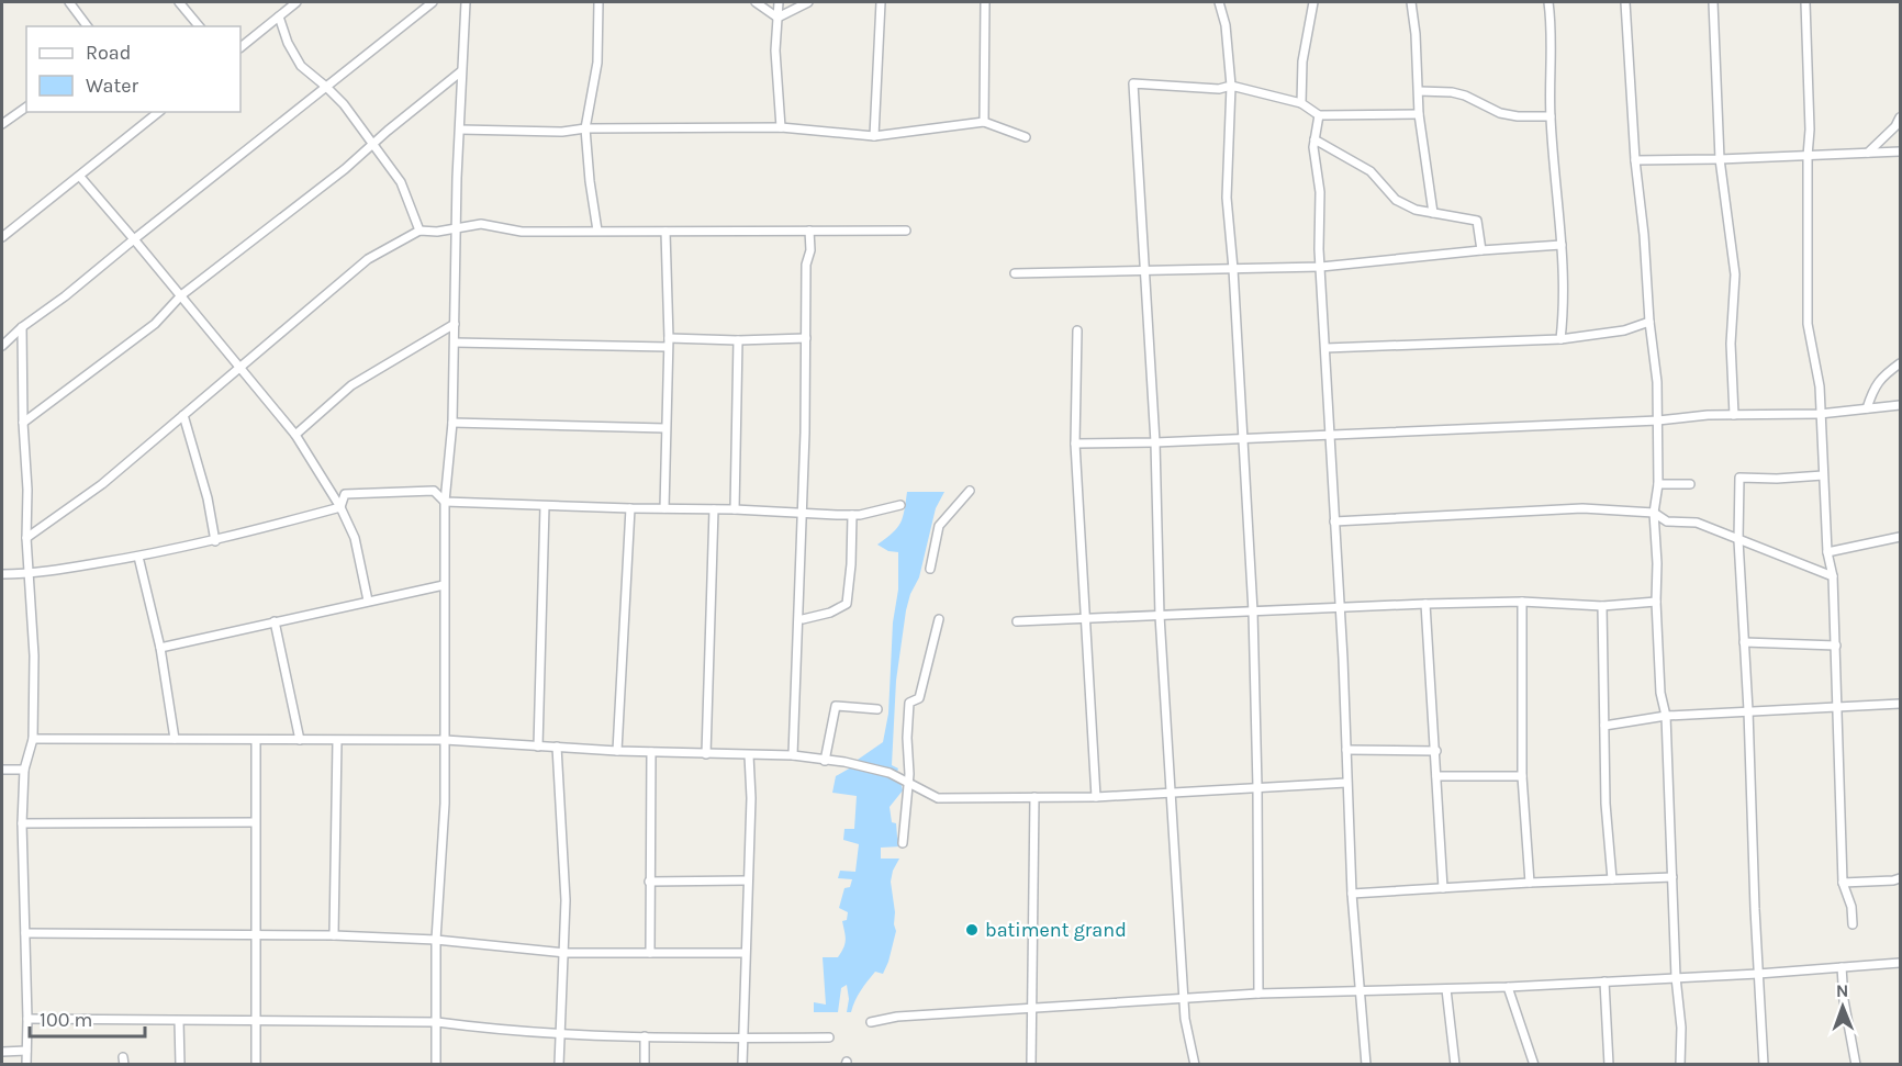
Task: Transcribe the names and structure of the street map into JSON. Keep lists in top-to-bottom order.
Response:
{
  "places": ["batiment grand"],
  "legend": ["Road", "Water"],
  "scale_bar": "100 m",
  "north": "top"
}
